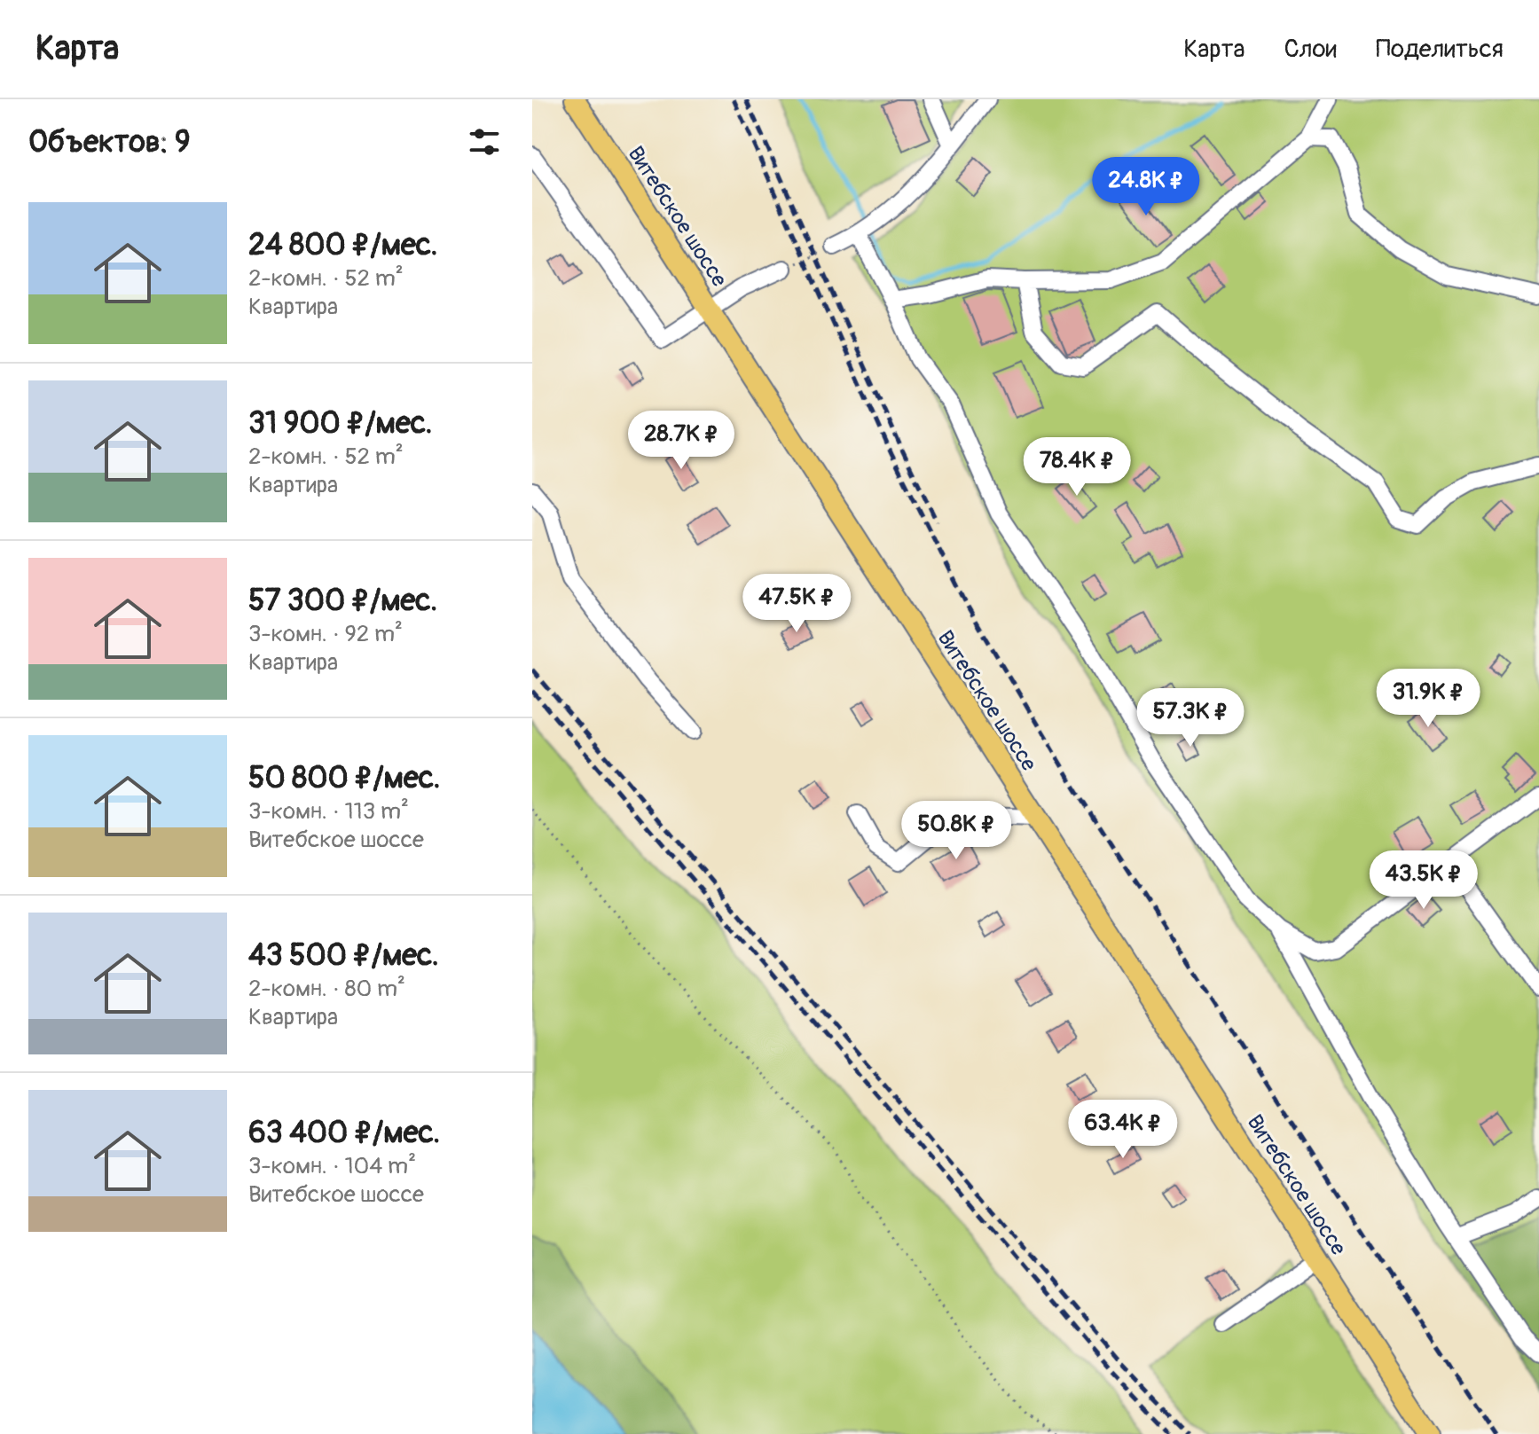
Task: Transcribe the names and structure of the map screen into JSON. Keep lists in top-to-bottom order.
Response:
{
  "streets": {
    "main road": ["Витебское шоссе"]
  },
  "page": {
    "header": "Карта",
    "nav": ["Карта", "Слои", "Поделиться"],
    "heading": "Объектов: 9",
    "price": [
      "24.8K ₽",
      "28.7K ₽",
      "78.4K ₽",
      "47.5K ₽",
      "31.9K ₽",
      "57.3K ₽",
      "50.8K ₽",
      "43.5K ₽",
      "63.4K ₽"
    ],
    "list": [
      {
        "name": "24 800 ₽/мес.",
        "note": "2-комн. · 52 m² · Квартира"
      },
      {
        "name": "31 900 ₽/мес.",
        "note": "2-комн. · 52 m² · Квартира"
      },
      {
        "name": "57 300 ₽/мес.",
        "note": "3-комн. · 92 m² · Квартира"
      },
      {
        "name": "50 800 ₽/мес.",
        "note": "3-комн. · 113 m² · Витебское шоссе"
      },
      {
        "name": "43 500 ₽/мес.",
        "note": "2-комн. · 80 m² · Квартира"
      },
      {
        "name": "63 400 ₽/мес.",
        "note": "3-комн. · 104 m² · Витебское шоссе"
      }
    ]
  }
}
